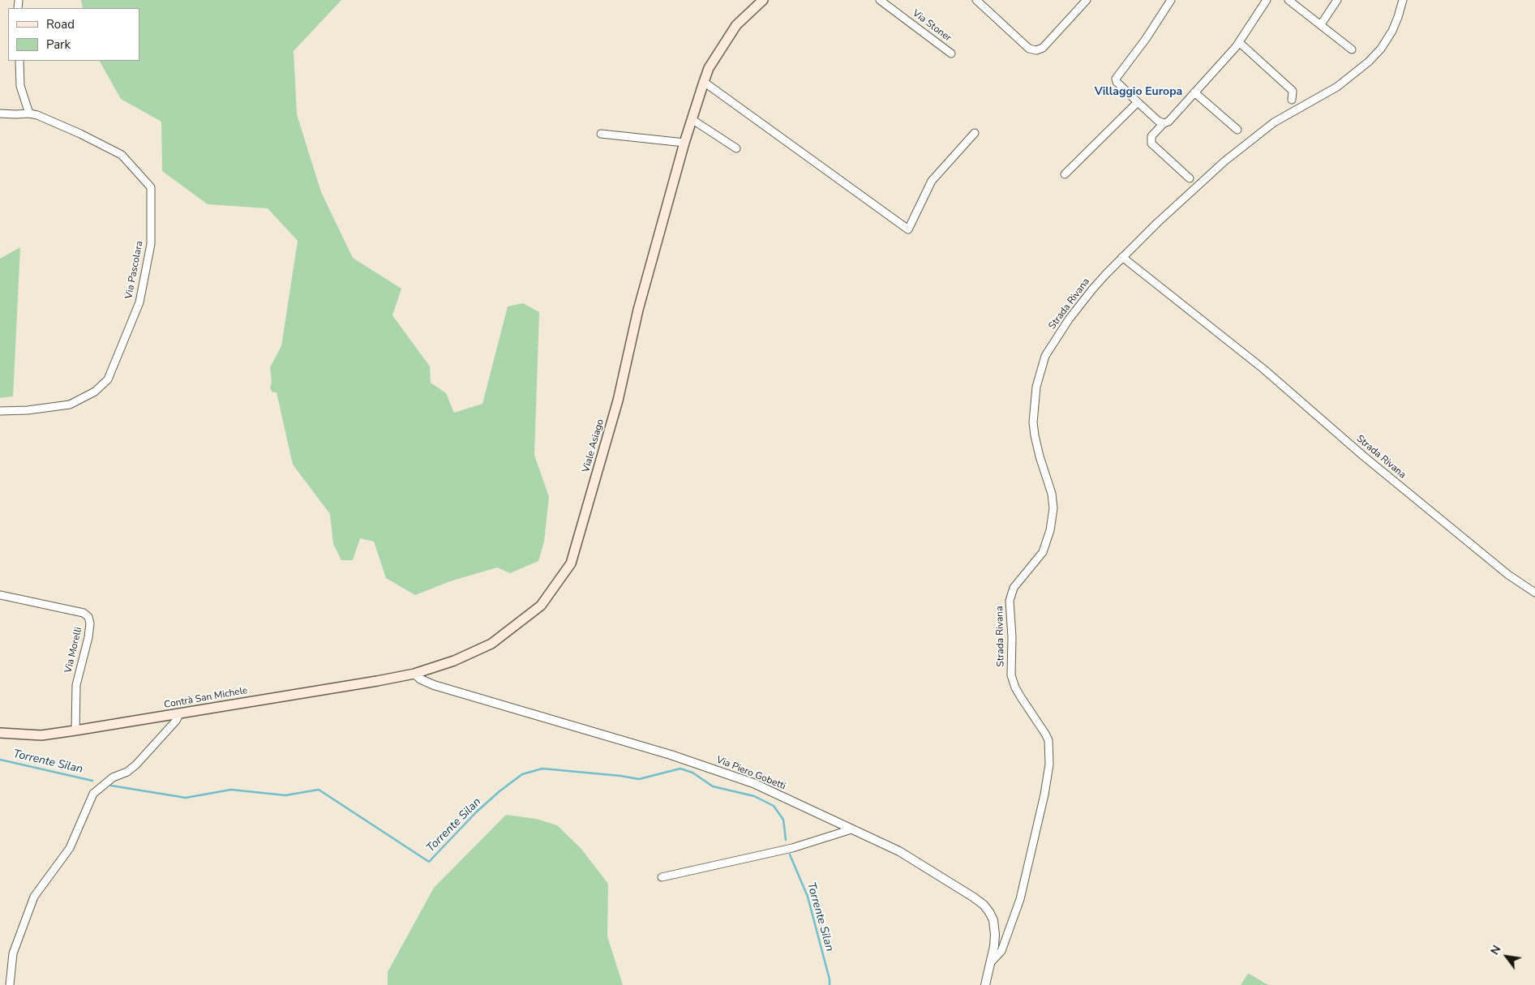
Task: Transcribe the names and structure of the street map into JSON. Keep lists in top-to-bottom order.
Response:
{
  "streets": {
    "main road": ["Viale Asiago", "Contrà San Michele"],
    "street": [
      "Via Stoner",
      "Via Pascolara",
      "Strada Rivana",
      "Via Morelli",
      "Via Piero Gobetti"
    ]
  },
  "crossings": [
    ["Strada Rivana", "Via Piero Gobetti"],
    ["Viale Asiago", "Contrà San Michele"],
    ["Viale Asiago", "Via Piero Gobetti"],
    ["Via Morelli", "Contrà San Michele"],
    ["Contrà San Michele", "Via Piero Gobetti"]
  ],
  "districts": ["Villaggio Europa"],
  "water": ["Torrente Silan"],
  "legend": ["Road", "Park"],
  "north": "top left"
}
